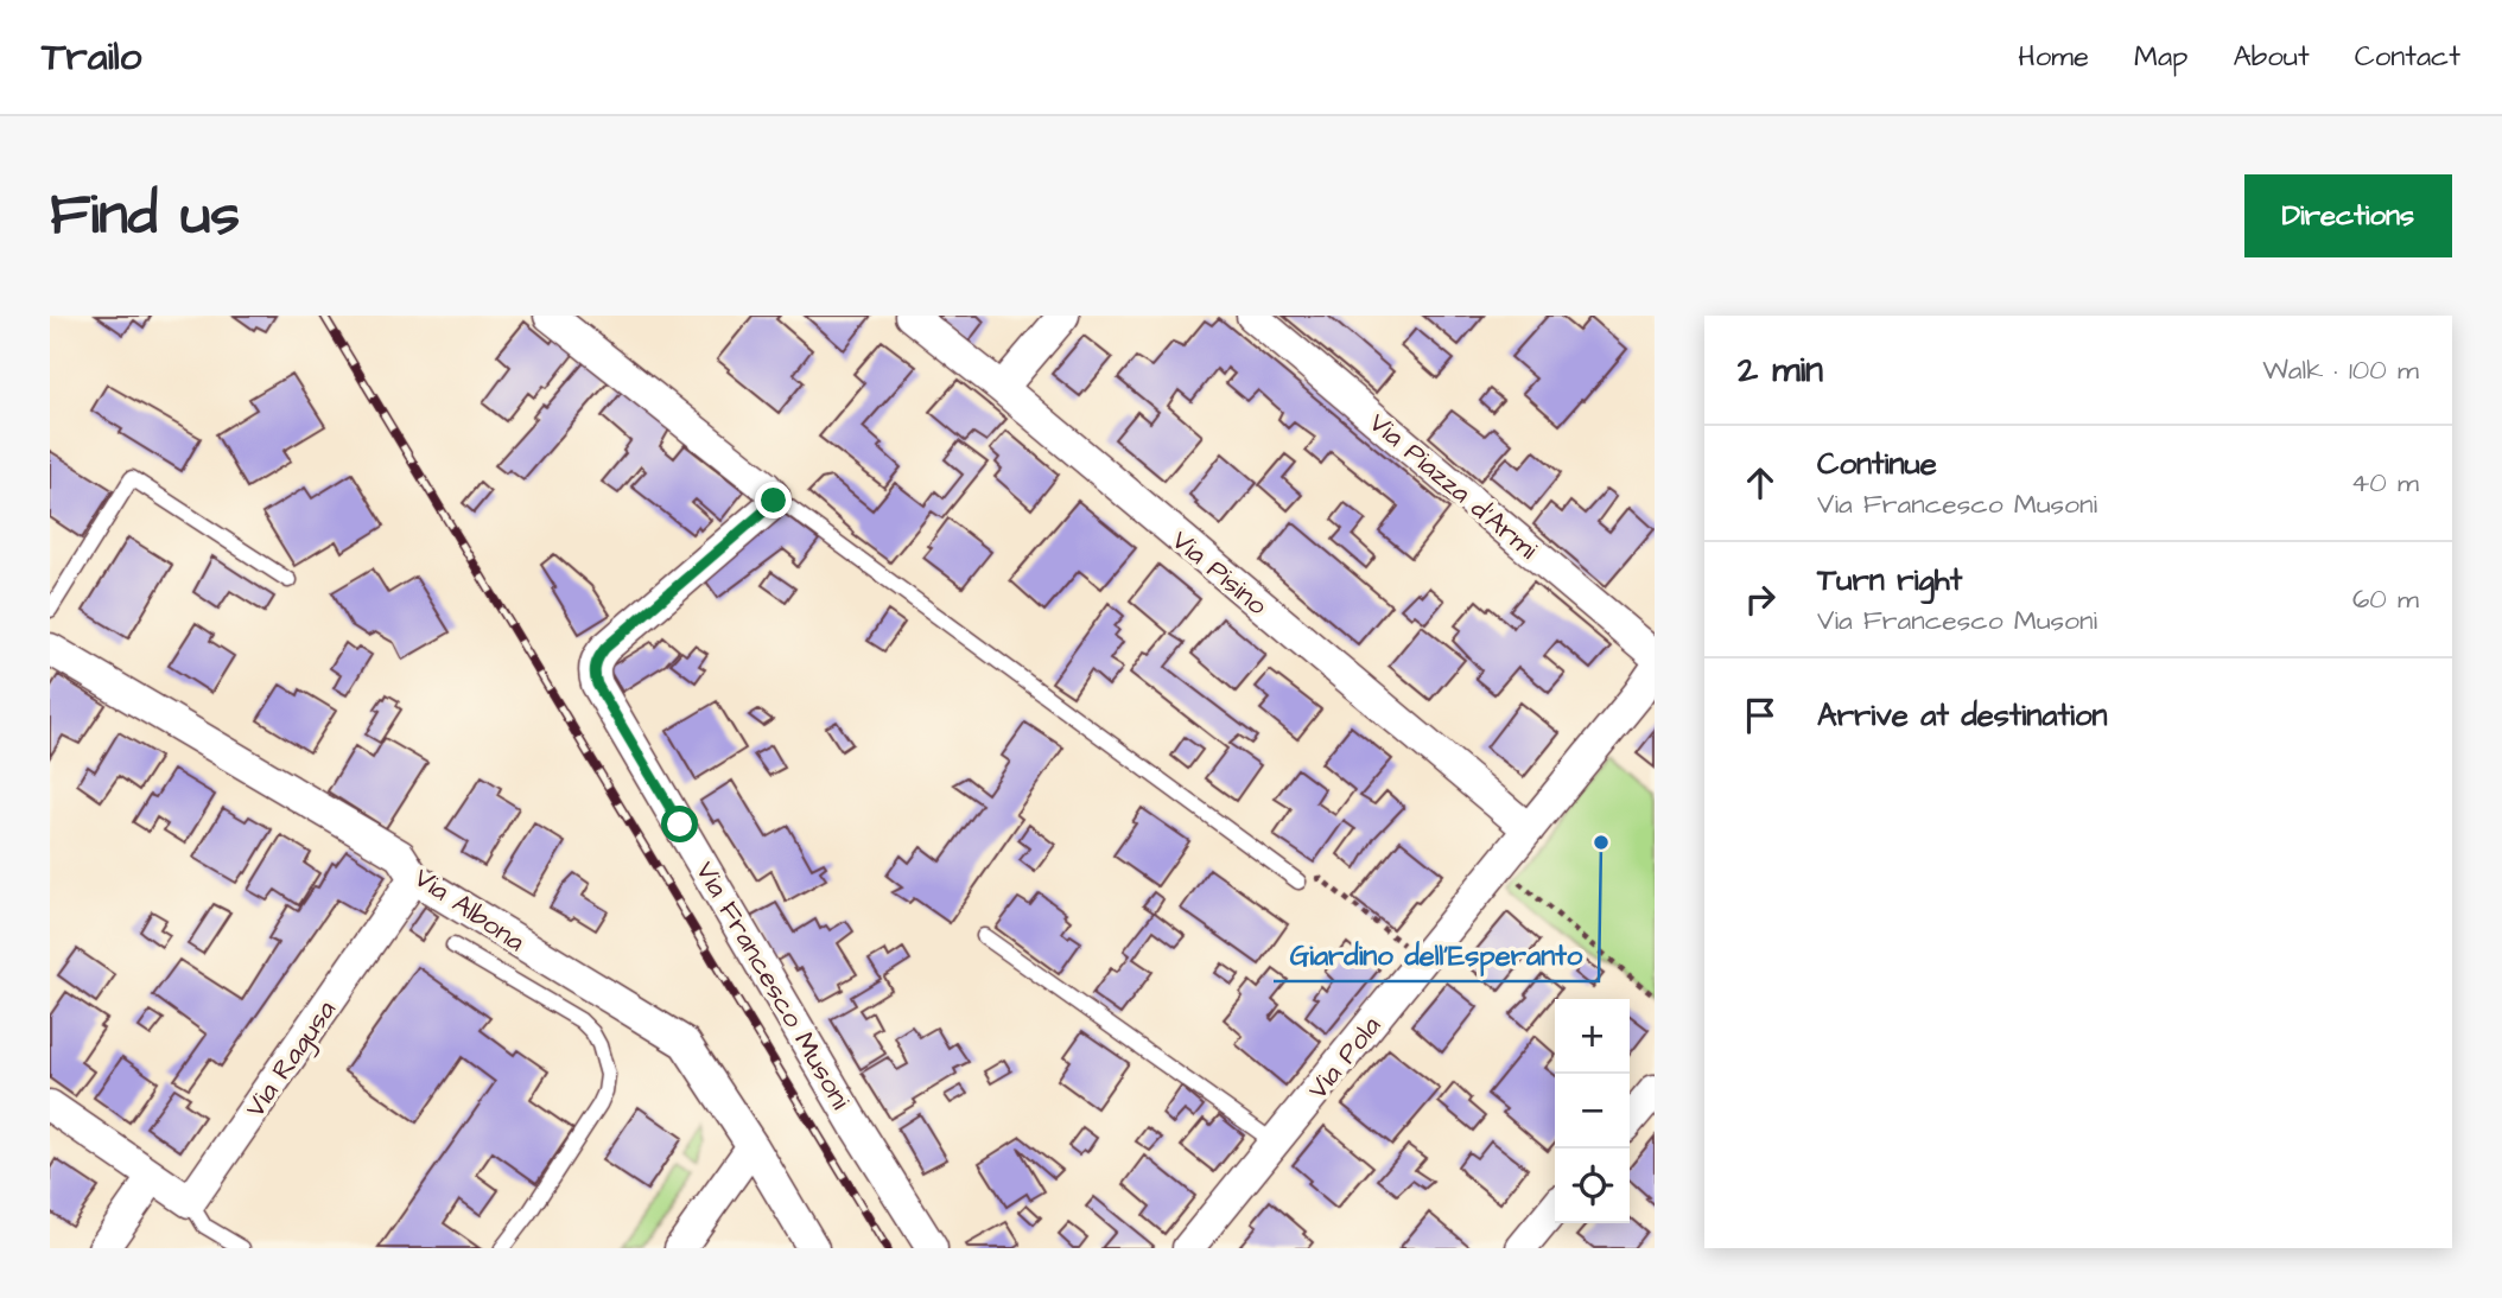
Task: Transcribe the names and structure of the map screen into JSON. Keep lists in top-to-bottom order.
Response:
{
  "streets": {
    "street": [
      "Via Piazza d'Armi",
      "Via Pisino",
      "Via Albona",
      "Via Francesco Musoni",
      "Via Pola",
      "Via Ragusa"
    ]
  },
  "crossings": [
    ["Via Pisino", "Via Pola"],
    ["Via Albona", "Via Ragusa"]
  ],
  "places": ["Giardino dell'Esperanto"],
  "page": {
    "header": "Trailo",
    "nav": [
      "Home",
      "Map",
      "About",
      "Contact"
    ],
    "buttons": "Directions",
    "title": "Find us",
    "heading": ["2 min", "Walk · 100 m"],
    "list": [
      ["Continue", "Via Francesco Musoni", "40 m"],
      ["Turn right", "Via Francesco Musoni", "60 m"],
      "Arrive at destination"
    ],
    "map_buttons": ["+", "−"]
  }
}
